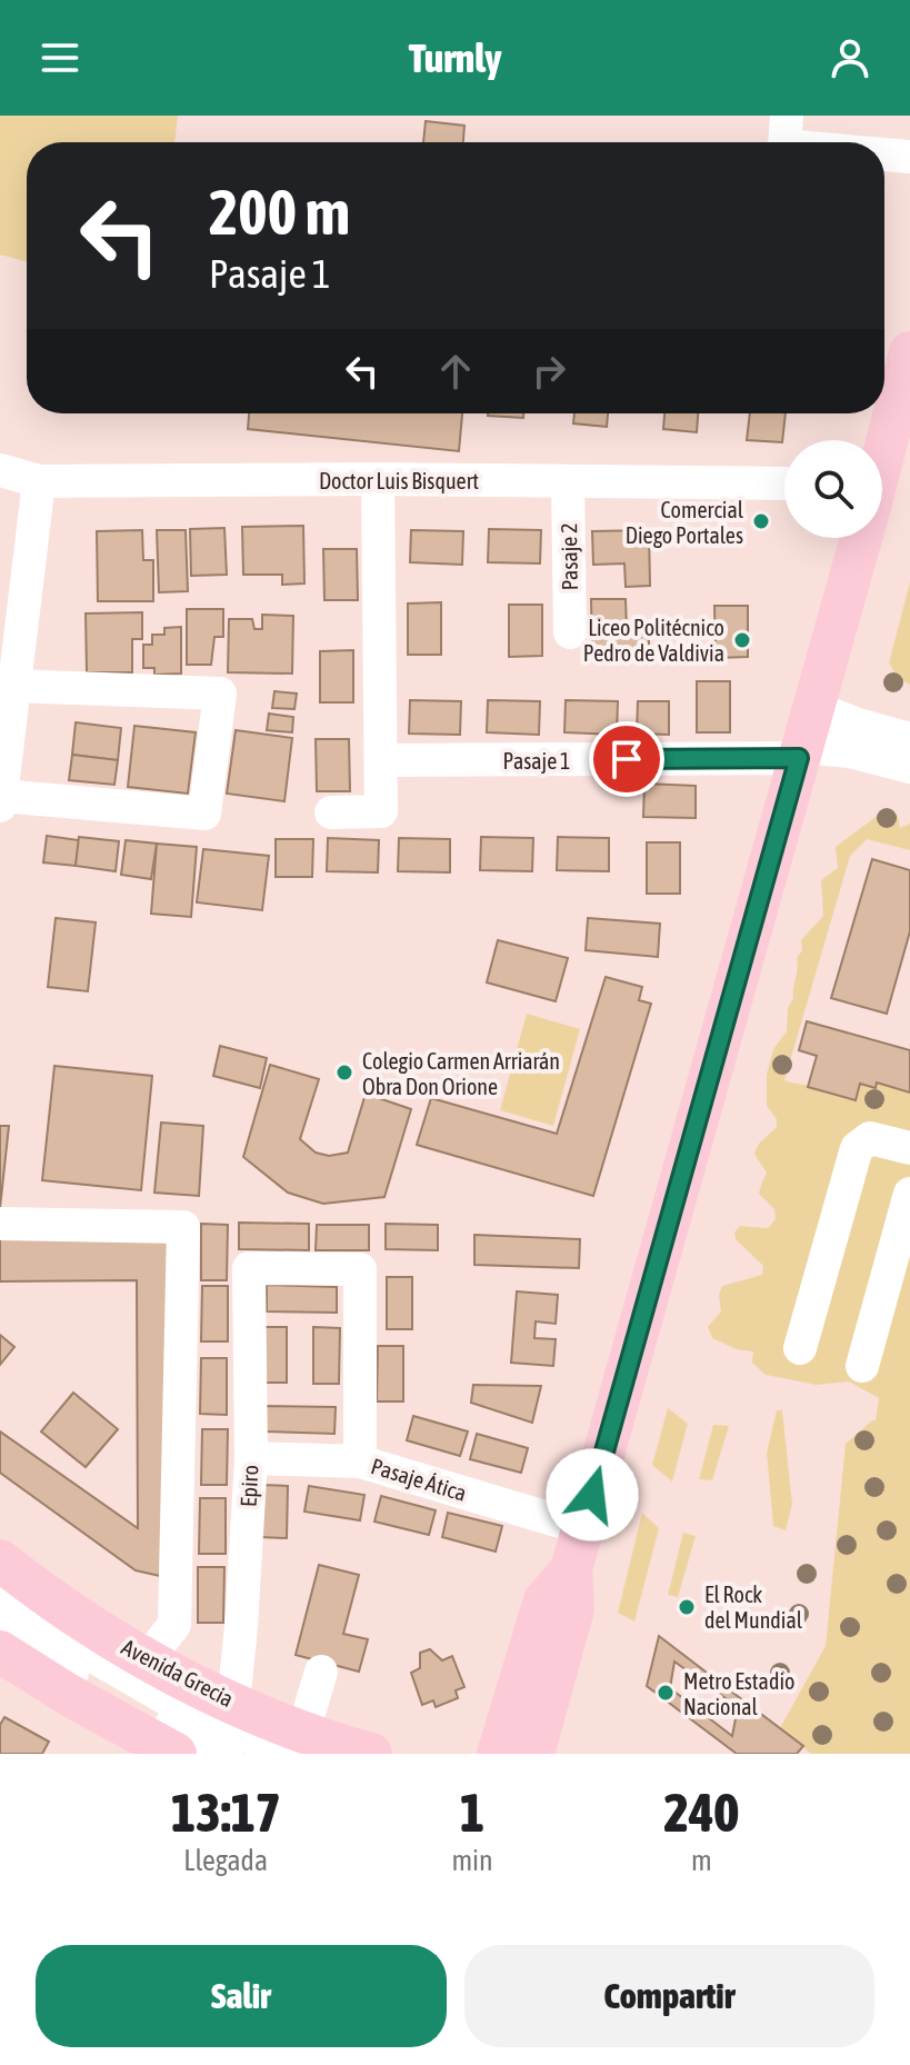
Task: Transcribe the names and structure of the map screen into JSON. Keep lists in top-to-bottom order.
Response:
{
  "streets": {
    "main road": ["Avenida Grecia"],
    "street": [
      "Doctor Luis Bisquert",
      "Pasaje 2",
      "Pasaje 1",
      "Pasaje Ática",
      "Epiro"
    ]
  },
  "crossings": [
    ["Doctor Luis Bisquert", "Pasaje 2"],
    ["Pasaje Ática", "Epiro"],
    ["Epiro", "Avenida Grecia"]
  ],
  "places": [
    "Comercial Diego Portales",
    "Liceo Politécnico Pedro de Valdivia",
    "Colegio Carmen Arriarán Obra Don Orione",
    "El Rock del Mundial",
    "Metro Estadio Nacional"
  ],
  "page": {
    "header": "Turnly",
    "turn": ["200 m", "Pasaje 1"],
    "eta": [
      "13:17",
      "Llegada",
      "1",
      "min",
      "240",
      "m"
    ],
    "buttons": ["Salir", "Compartir"]
  }
}
